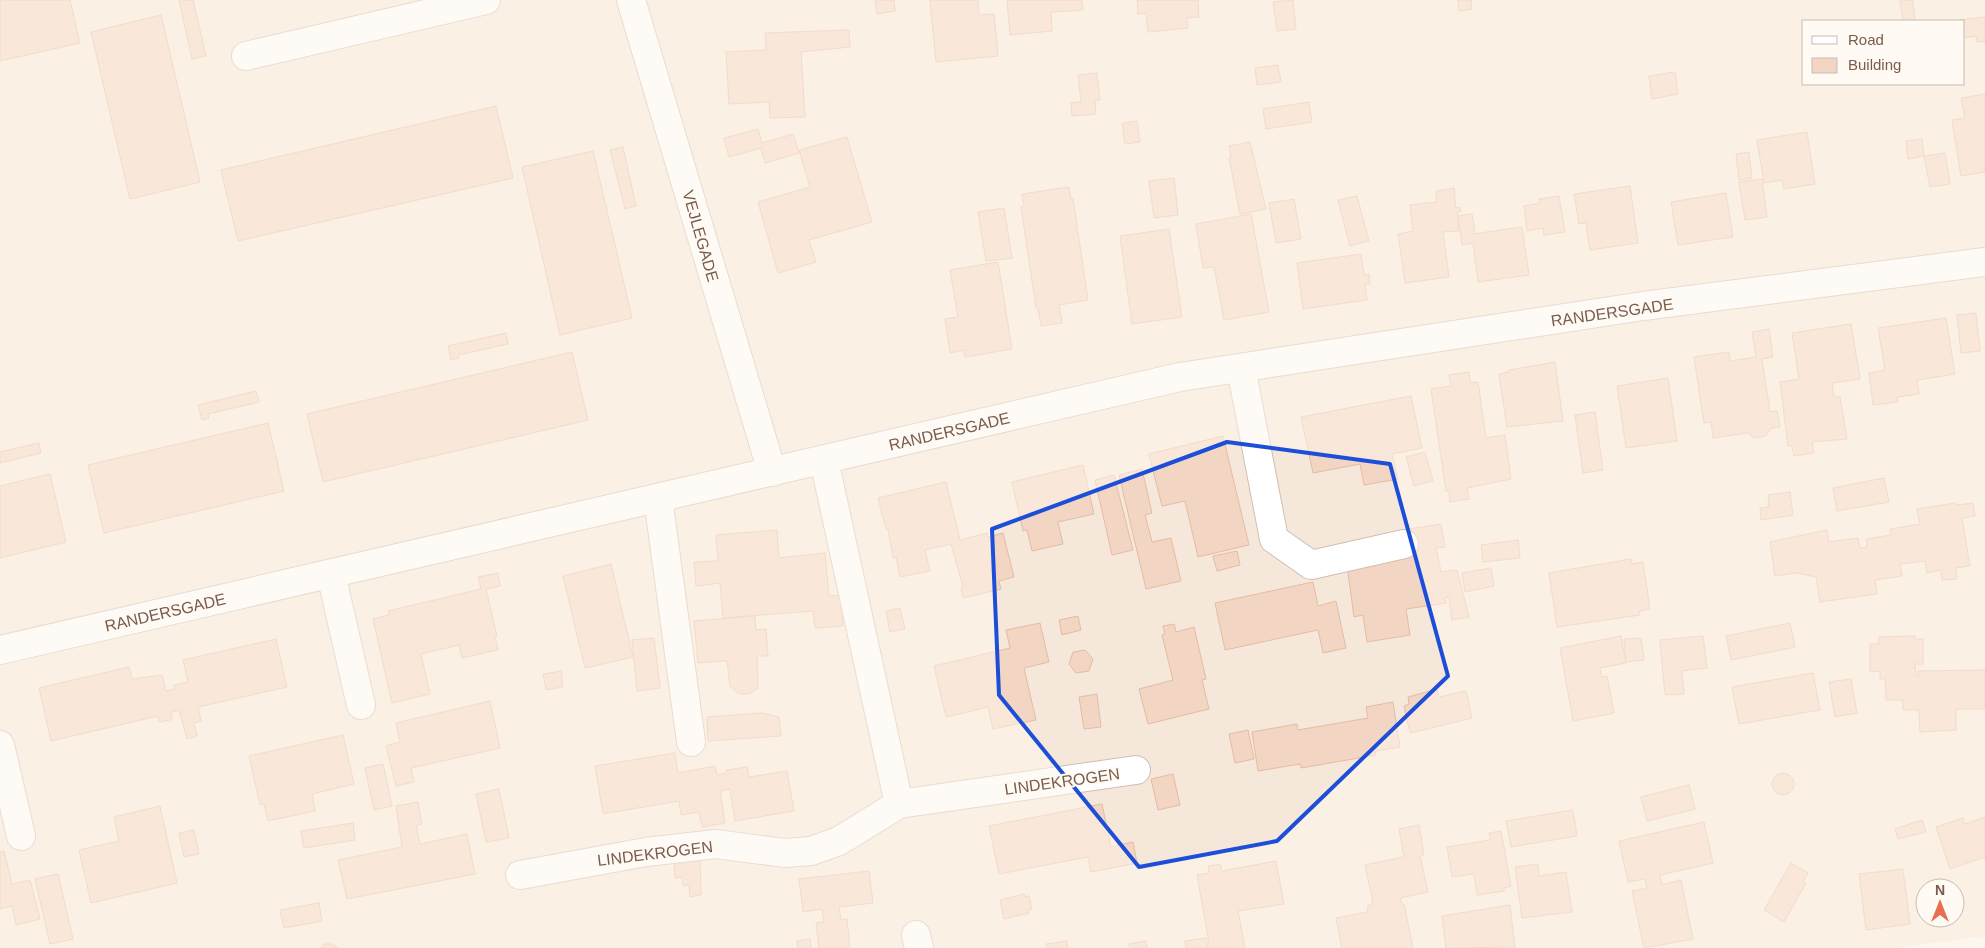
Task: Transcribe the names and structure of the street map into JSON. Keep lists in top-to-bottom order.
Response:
{
  "streets": {
    "street": ["VEJLEGADE", "RANDERSGADE", "LINDEKROGEN"]
  },
  "crossings": [
    ["VEJLEGADE", "RANDERSGADE"]
  ],
  "legend": ["Road", "Building"],
  "north": "top"
}
